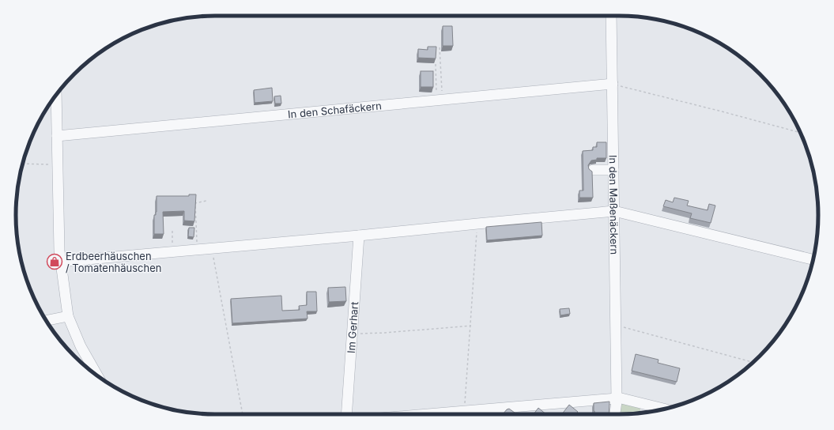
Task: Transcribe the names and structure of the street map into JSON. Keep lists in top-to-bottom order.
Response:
{
  "streets": {
    "street": ["In den Schafäckern", "In den Maßenäckern", "Im Gerhart"]
  },
  "crossings": [
    ["In den Schafäckern", "In den Maßenäckern"]
  ],
  "places": {
    "shop": ["Erdbeerhäuschen / Tomatenhäuschen"]
  }
}
